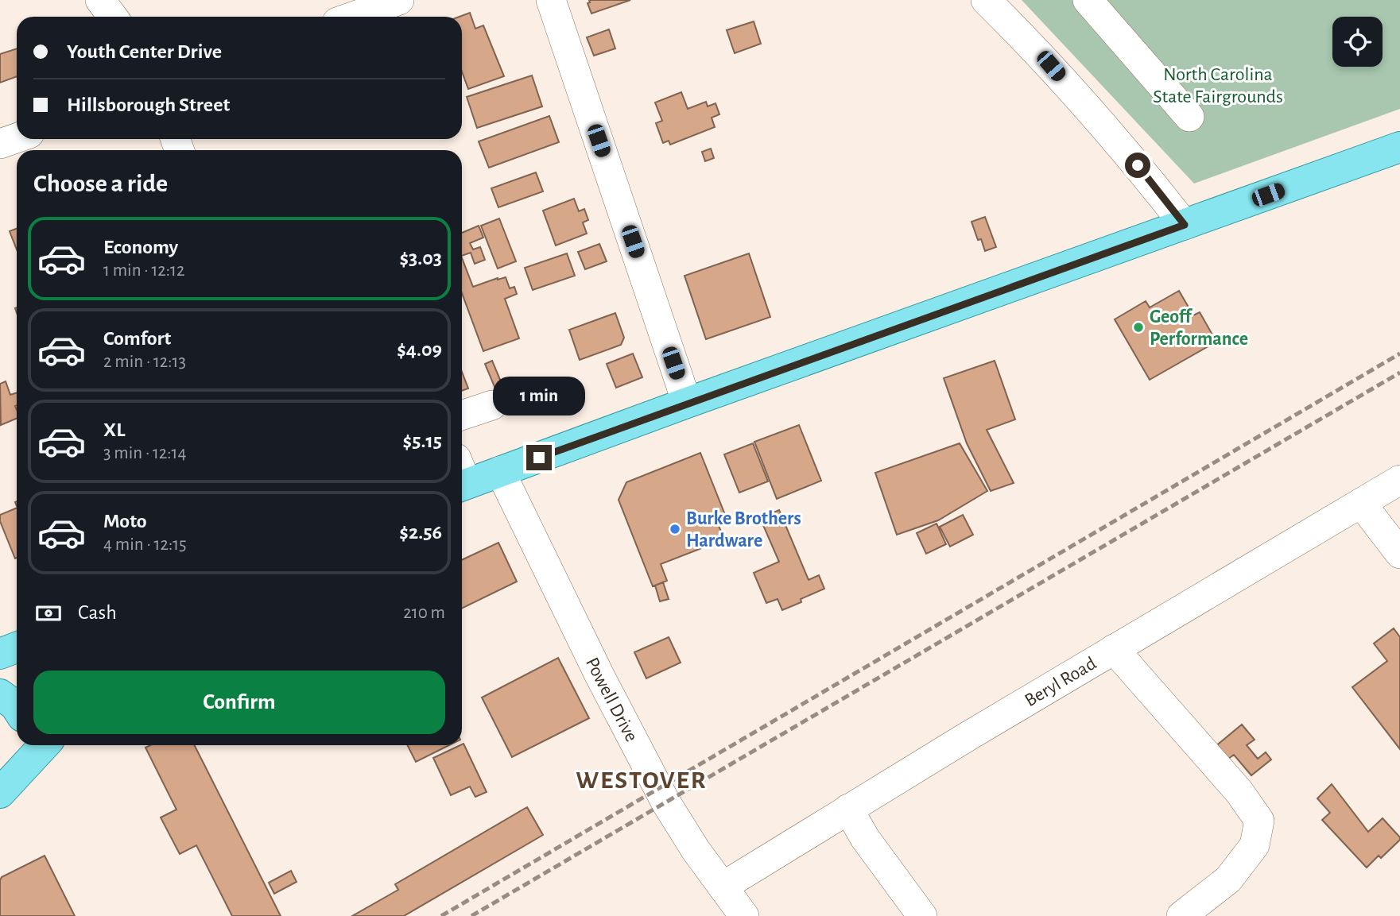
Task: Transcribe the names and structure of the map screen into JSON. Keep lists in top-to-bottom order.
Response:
{
  "streets": {
    "street": ["Beryl Road", "Powell Drive"]
  },
  "crossings": [
    ["Beryl Road", "Powell Drive"]
  ],
  "districts": ["WESTOVER"],
  "parks": ["North Carolina State Fairgrounds"],
  "places": ["Geoff Performance", "Burke Brothers Hardware"],
  "page": {
    "banner": ["Youth Center Drive", "Hillsborough Street"],
    "heading": "Choose a ride",
    "list": [
      {
        "name": "Economy",
        "note": "1 min · 12:12",
        "value": "$3.03"
      },
      {
        "name": "Comfort",
        "note": "2 min · 12:13",
        "value": "$4.09"
      },
      {
        "name": "XL",
        "note": "3 min · 12:14",
        "value": "$5.15"
      },
      {
        "name": "Moto",
        "note": "4 min · 12:15",
        "value": "$2.56"
      }
    ],
    "bubble": "1 min",
    "pay": ["Cash", "210 m"],
    "buttons": "Confirm"
  }
}
